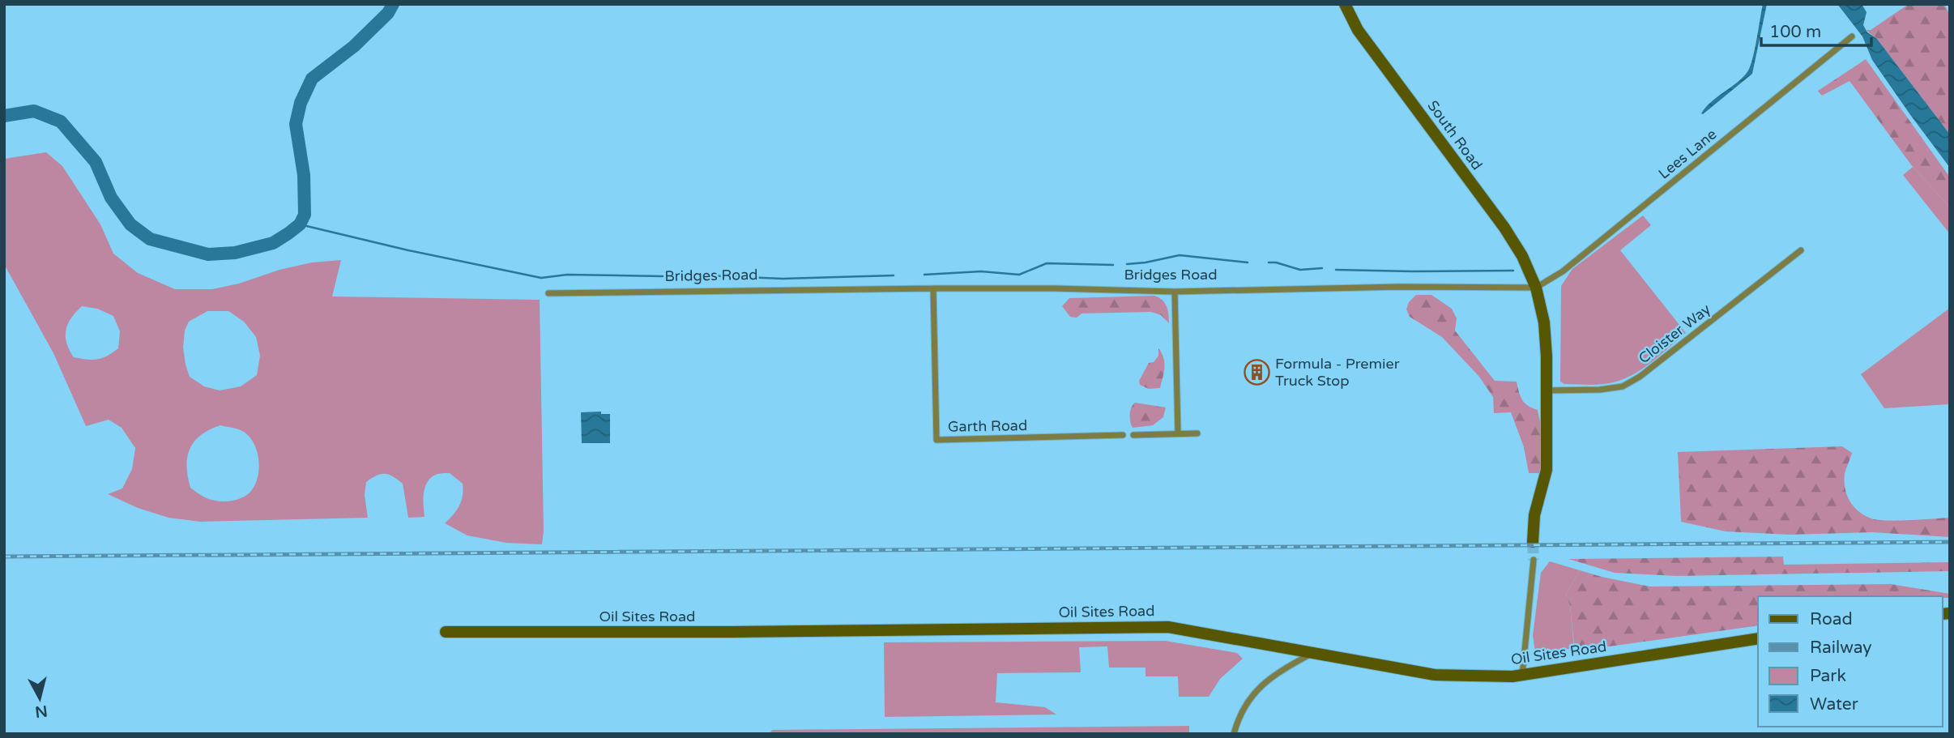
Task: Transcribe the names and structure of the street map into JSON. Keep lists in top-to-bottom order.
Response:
{
  "streets": {
    "street": [
      "South Road",
      "Lees Lane",
      "Bridges Road",
      "Cloister Way",
      "Garth Road",
      "Oil Sites Road"
    ]
  },
  "crossings": [
    ["South Road", "Lees Lane"],
    ["South Road", "Bridges Road"],
    ["Lees Lane", "Bridges Road"],
    ["Bridges Road", "Garth Road"]
  ],
  "places": {
    "building": ["Formula - Premier Truck Stop"]
  },
  "legend": [
    "Road",
    "Railway",
    "Park",
    "Water"
  ],
  "scale_bar": "100 m",
  "north": "bottom"
}
